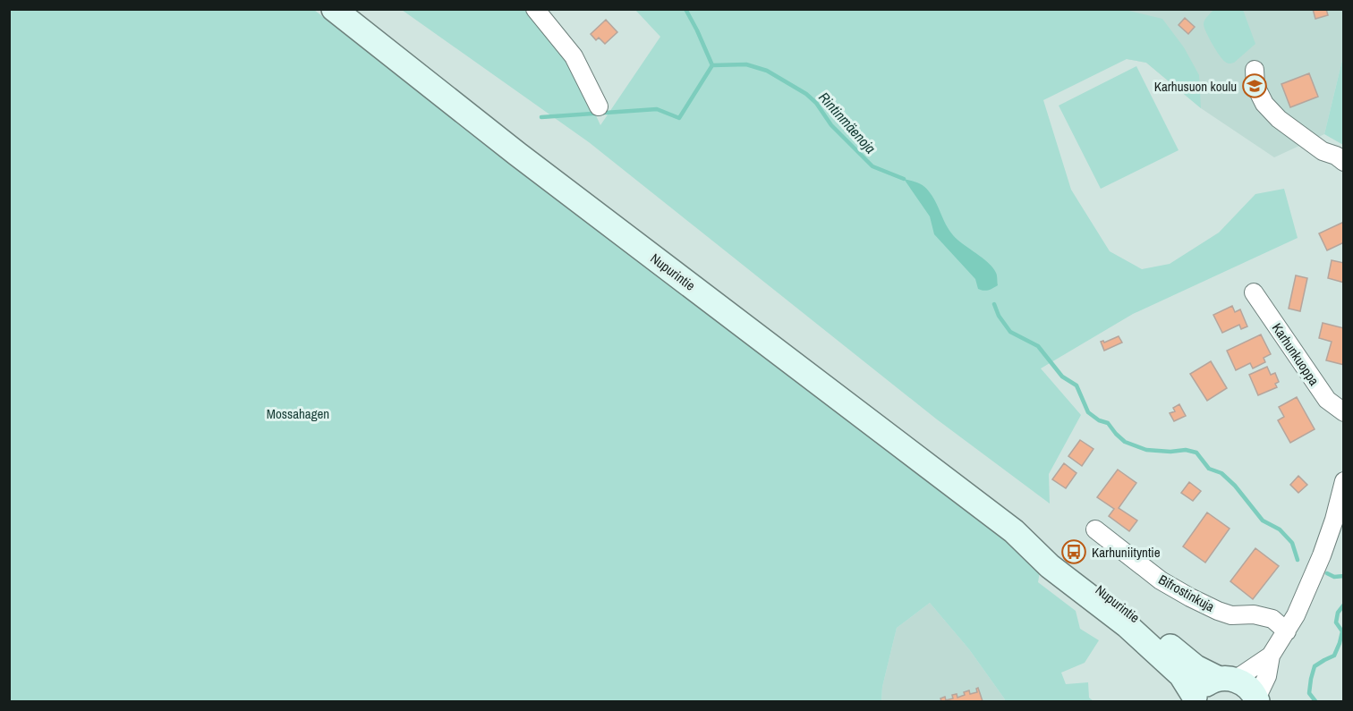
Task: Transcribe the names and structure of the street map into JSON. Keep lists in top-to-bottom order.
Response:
{
  "streets": {
    "main road": ["Nupurintie"],
    "street": ["Karhunkuoppa", "Bifrostinkuja"]
  },
  "water": ["Rintinmäenoja"],
  "parks": ["Mossahagen"],
  "places": {
    "school or university": ["Karhusuon koulu"],
    "bus stop": ["Karhuniityntie"]
  }
}
